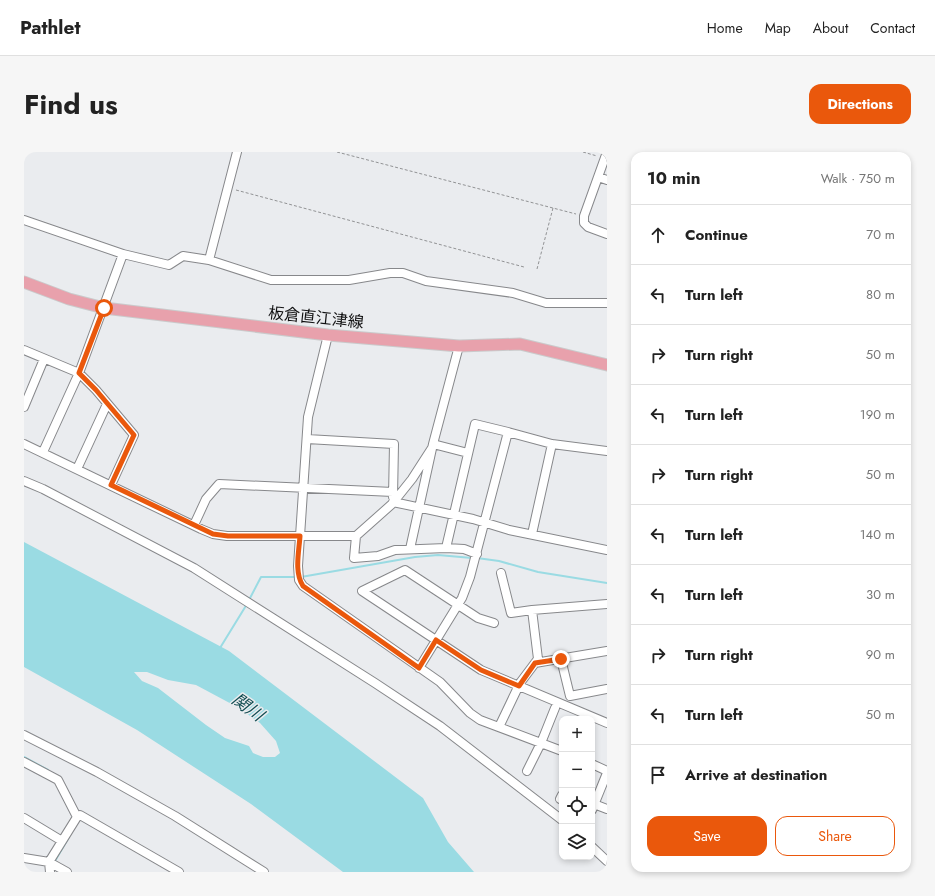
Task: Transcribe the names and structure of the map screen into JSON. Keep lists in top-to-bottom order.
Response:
{
  "streets": {
    "main road": ["板倉直江津線"]
  },
  "water": ["関川"],
  "page": {
    "header": "Pathlet",
    "nav": [
      "Home",
      "Map",
      "About",
      "Contact"
    ],
    "title": "Find us",
    "buttons": [
      "Directions",
      ["Save", "Share"]
    ],
    "heading": ["10 min", "Walk · 750 m"],
    "list": [
      ["Continue", "70 m"],
      ["Turn left", "80 m"],
      ["Turn right", "50 m"],
      ["Turn left", "190 m"],
      ["Turn right", "50 m"],
      ["Turn left", "140 m"],
      ["Turn left", "30 m"],
      ["Turn right", "90 m"],
      ["Turn left", "50 m"],
      "Arrive at destination"
    ],
    "map_buttons": ["+", "−"]
  }
}
